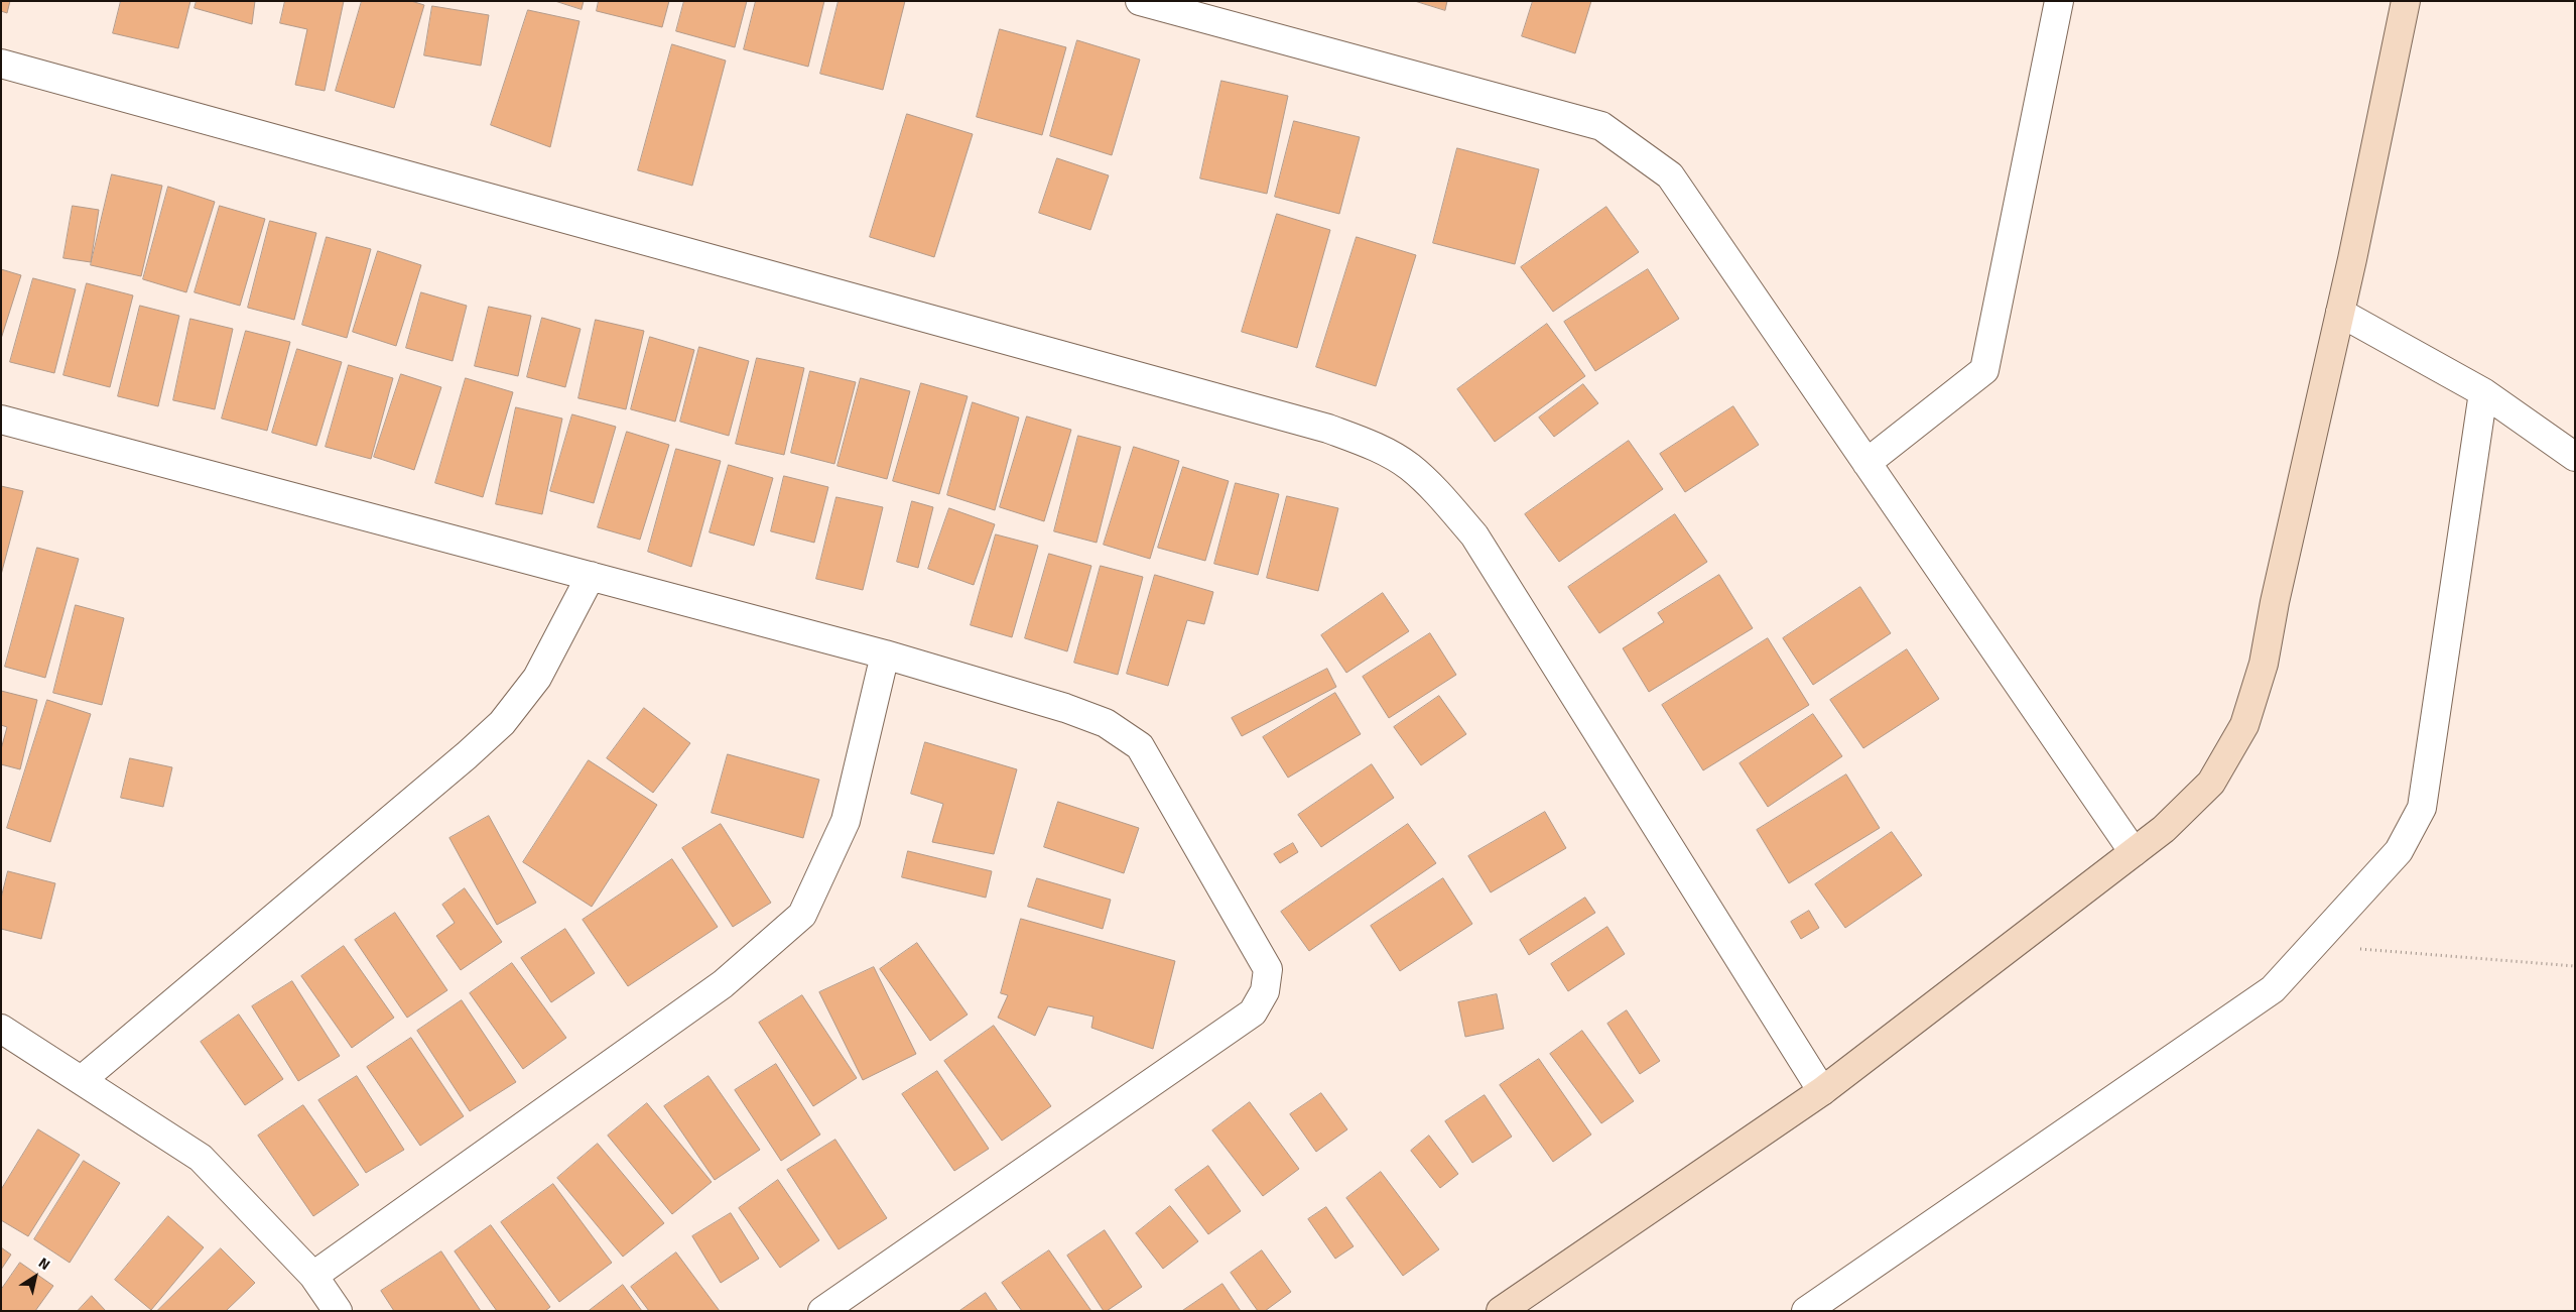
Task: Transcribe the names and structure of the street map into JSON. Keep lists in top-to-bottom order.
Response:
{
  "north": "top right"
}
